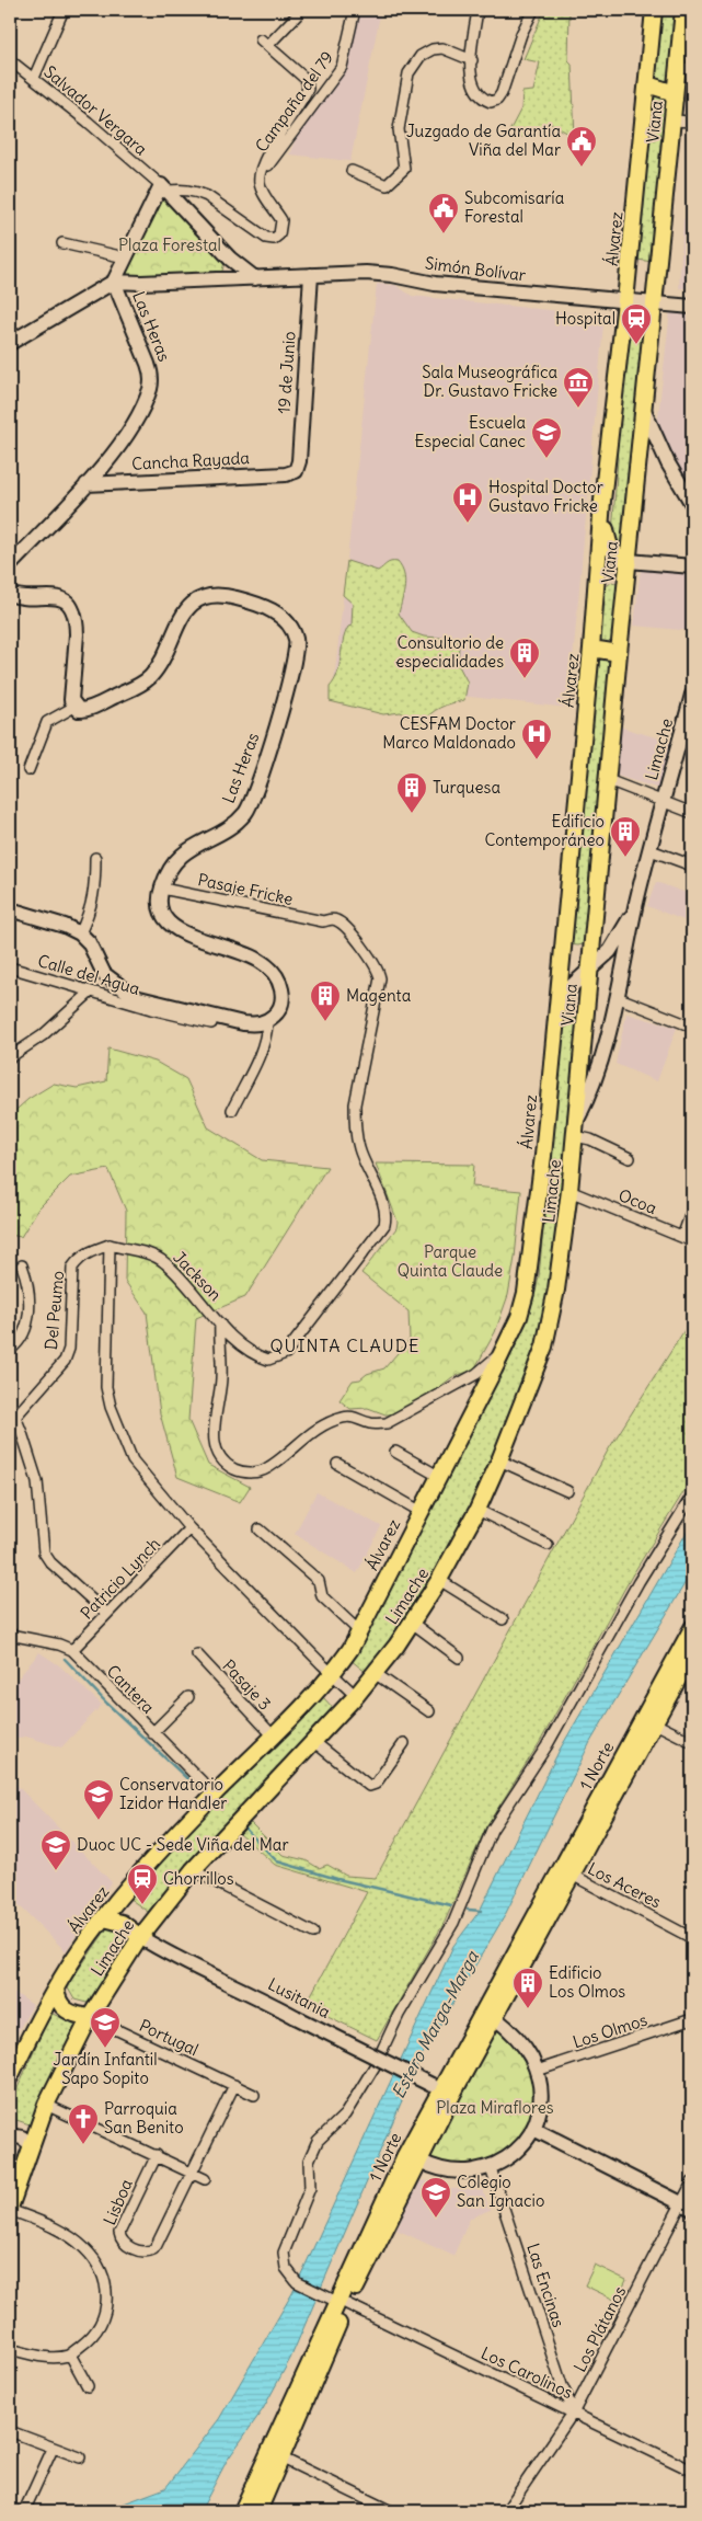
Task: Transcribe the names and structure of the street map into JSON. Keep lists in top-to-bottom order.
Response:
{
  "streets": {
    "main road": [
      "Viana",
      "Álvarez",
      "Limache",
      "1 Norte"
    ],
    "street": [
      "Campaña del 79",
      "Salvador Vergara",
      "Simón Bolívar",
      "Las Heras",
      "19 de Junio",
      "Cancha Rayada",
      "Pasaje Fricke",
      "Calle del Agua",
      "Ocoa",
      "Jackson",
      "Del Peumo",
      "Patricio Lynch",
      "Pasaje 3",
      "Cantera",
      "Los Aceres",
      "Lusitania",
      "Los Olmos",
      "Portugal",
      "Lisboa",
      "Las Encinas",
      "Los Plátanos",
      "Los Carolinos"
    ]
  },
  "crossings": [
    ["Campaña del 79", "Salvador Vergara"],
    ["Viana", "Simón Bolívar"],
    ["Viana", "Limache"],
    ["Álvarez", "Simón Bolívar"],
    ["Álvarez", "Limache"],
    ["Álvarez", "Pasaje 3"],
    ["Álvarez", "Cantera"],
    ["Simón Bolívar", "Las Heras"],
    ["Simón Bolívar", "19 de Junio"],
    ["Las Heras", "Cancha Rayada"],
    ["Las Heras", "Pasaje Fricke"],
    ["19 de Junio", "Cancha Rayada"],
    ["Limache", "Ocoa"],
    ["Limache", "Lusitania"],
    ["Limache", "Portugal"],
    ["Pasaje Fricke", "Jackson"],
    ["Jackson", "Del Peumo"],
    ["Del Peumo", "Patricio Lynch"],
    ["Patricio Lynch", "Cantera"],
    ["1 Norte", "Los Aceres"],
    ["1 Norte", "Lusitania"],
    ["1 Norte", "Los Carolinos"],
    ["Las Encinas", "Los Plátanos"],
    ["Las Encinas", "Los Carolinos"],
    ["Los Plátanos", "Los Carolinos"]
  ],
  "districts": ["QUINTA CLAUDE"],
  "water": ["Estero Marga-Marga"],
  "parks": ["Plaza Forestal", "Parque Quinta Claude", "Plaza Miraflores"],
  "places": {
    "public building": ["Juzgado de Garantía Viña del Mar", "Subcomisaría Forestal"],
    "station": ["Hospital", "Chorrillos"],
    "museum": ["Sala Museográfica Dr. Gustavo Fricke"],
    "school or university": [
      "Escuela Especial Canec",
      "Conservatorio Izidor Handler",
      "Duoc UC - Sede Viña del Mar",
      "Jardín Infantil Sapo Sopito",
      "Colegio San Ignacio"
    ],
    "hospital": ["Hospital Doctor Gustavo Fricke", "CESFAM Doctor Marco Maldonado"],
    "building": [
      "Consultorio de especialidades",
      "Turquesa",
      "Edificio Contemporáneo",
      "Magenta",
      "Edificio Los Olmos"
    ],
    "church": ["Parroquia San Benito"]
  }
}
